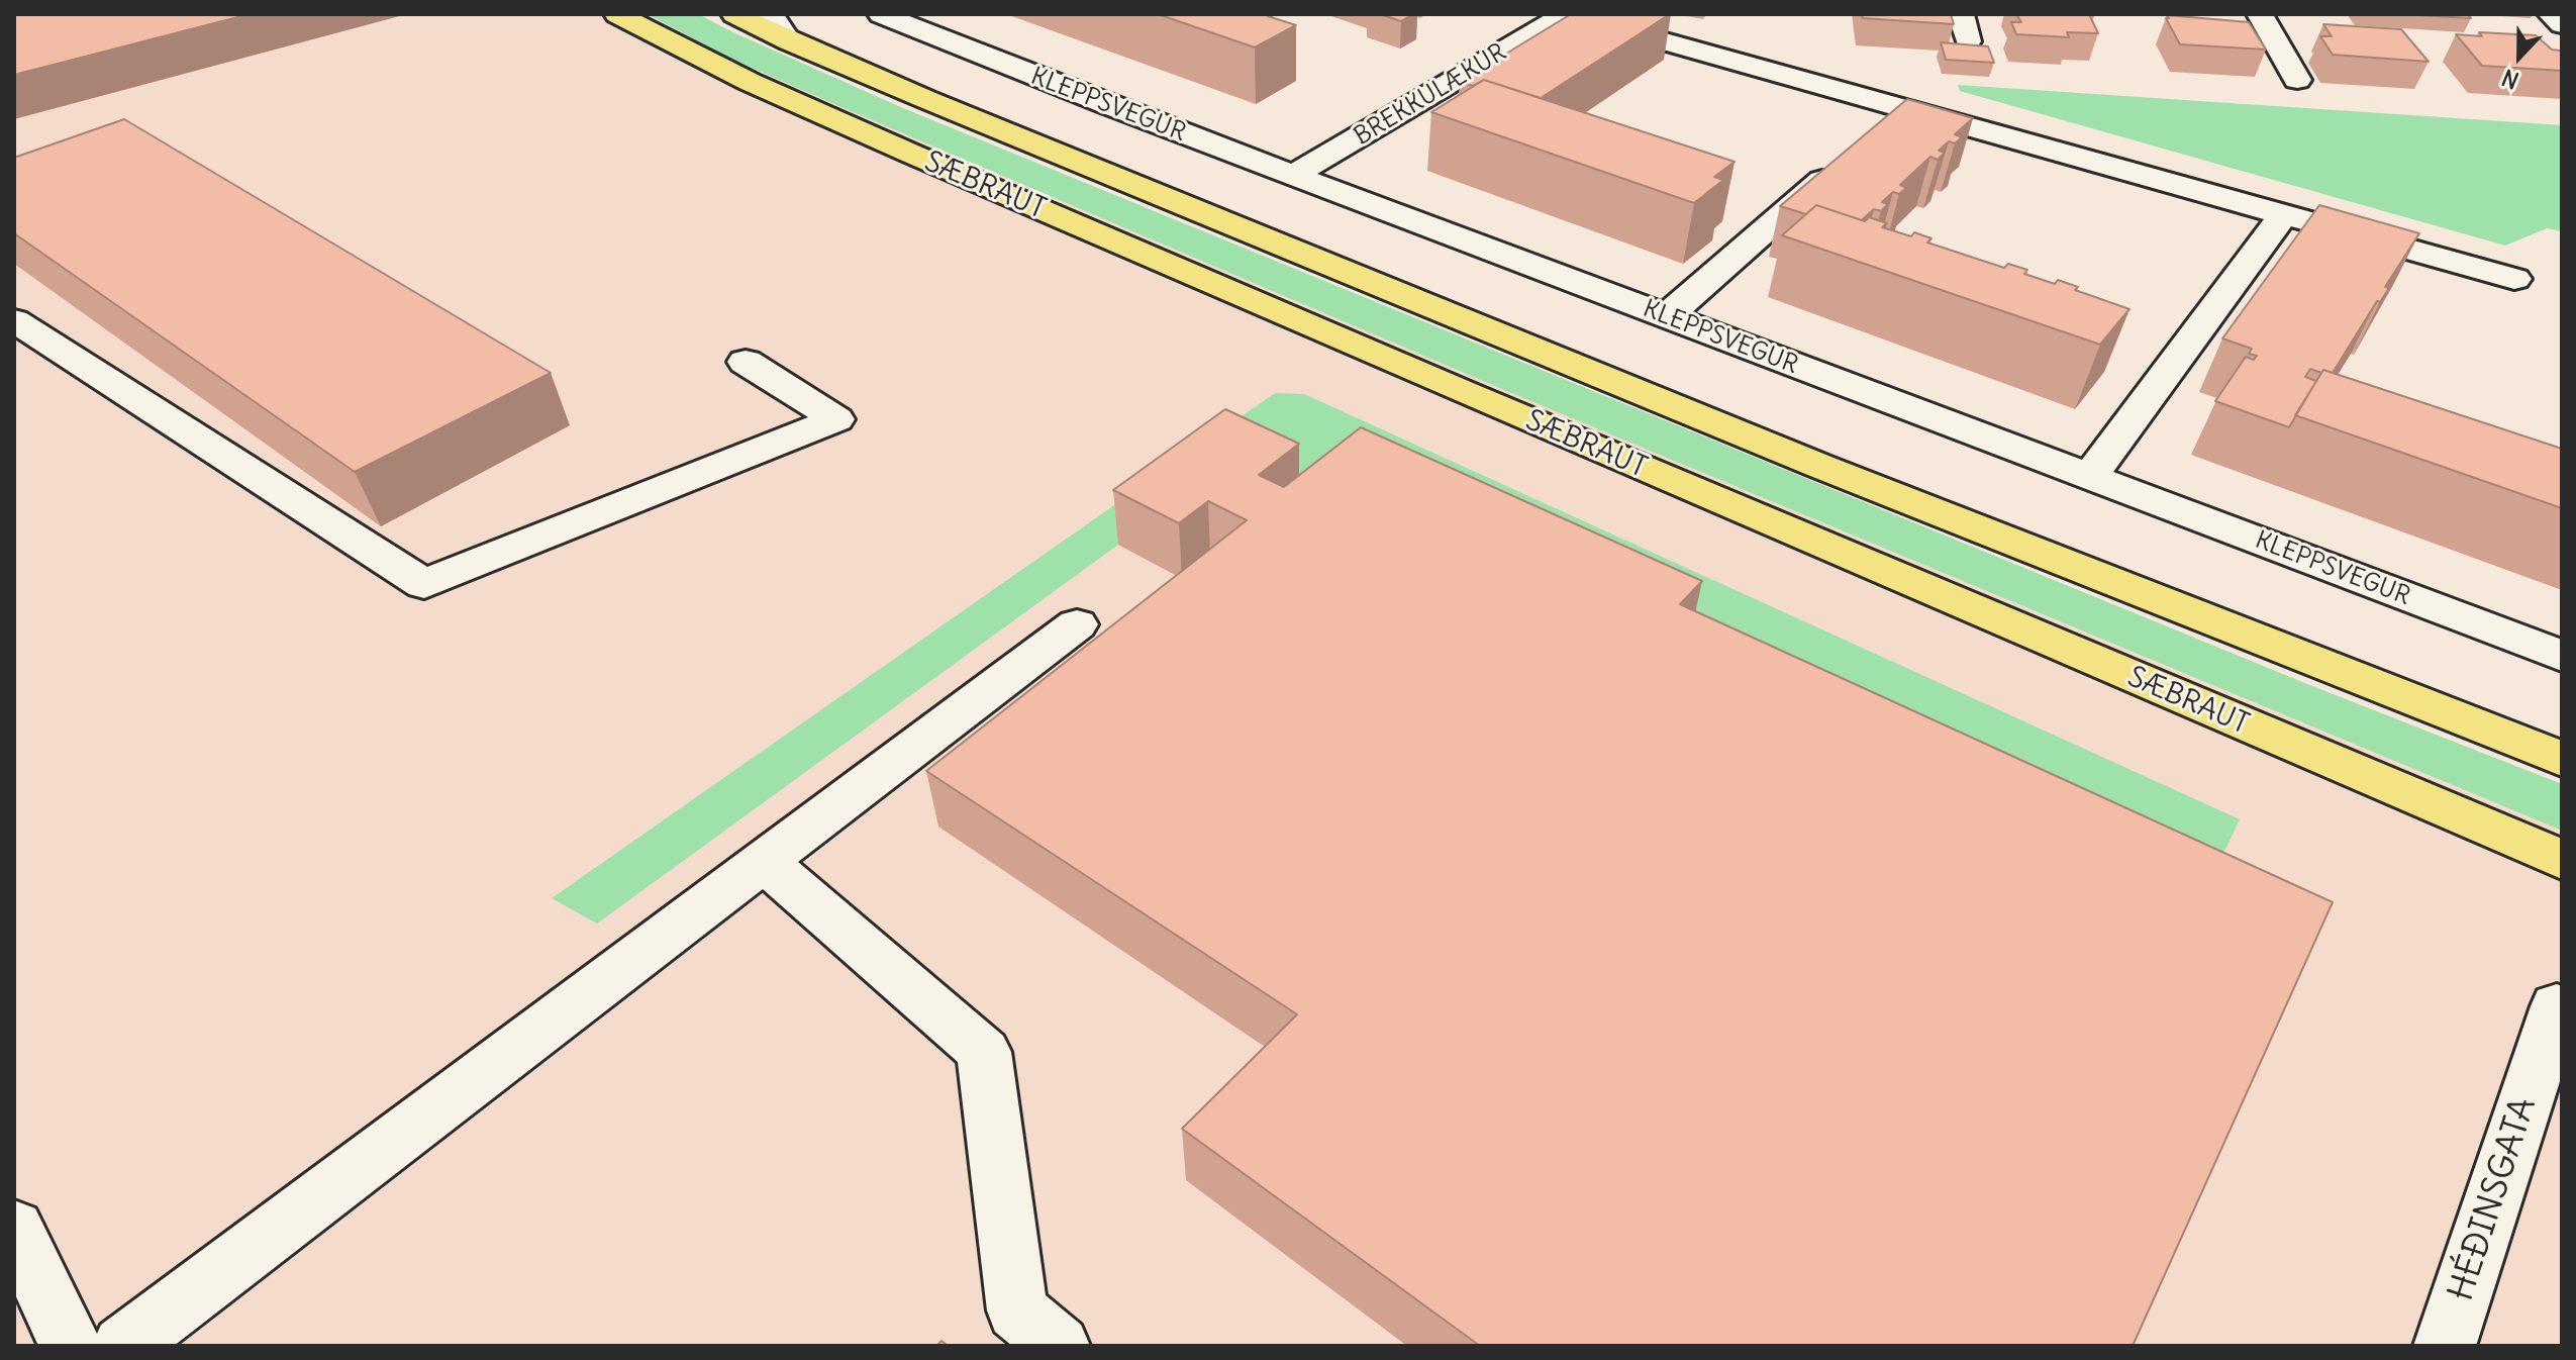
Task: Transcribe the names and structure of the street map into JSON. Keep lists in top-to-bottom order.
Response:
{
  "streets": {
    "main road": ["SÆBRAUT"],
    "street": ["BREKKULÆKUR", "KLEPPSVEGUR", "HÉÐINSGATA"]
  },
  "crossings": [
    ["BREKKULÆKUR", "KLEPPSVEGUR"]
  ],
  "north": "bottom"
}
